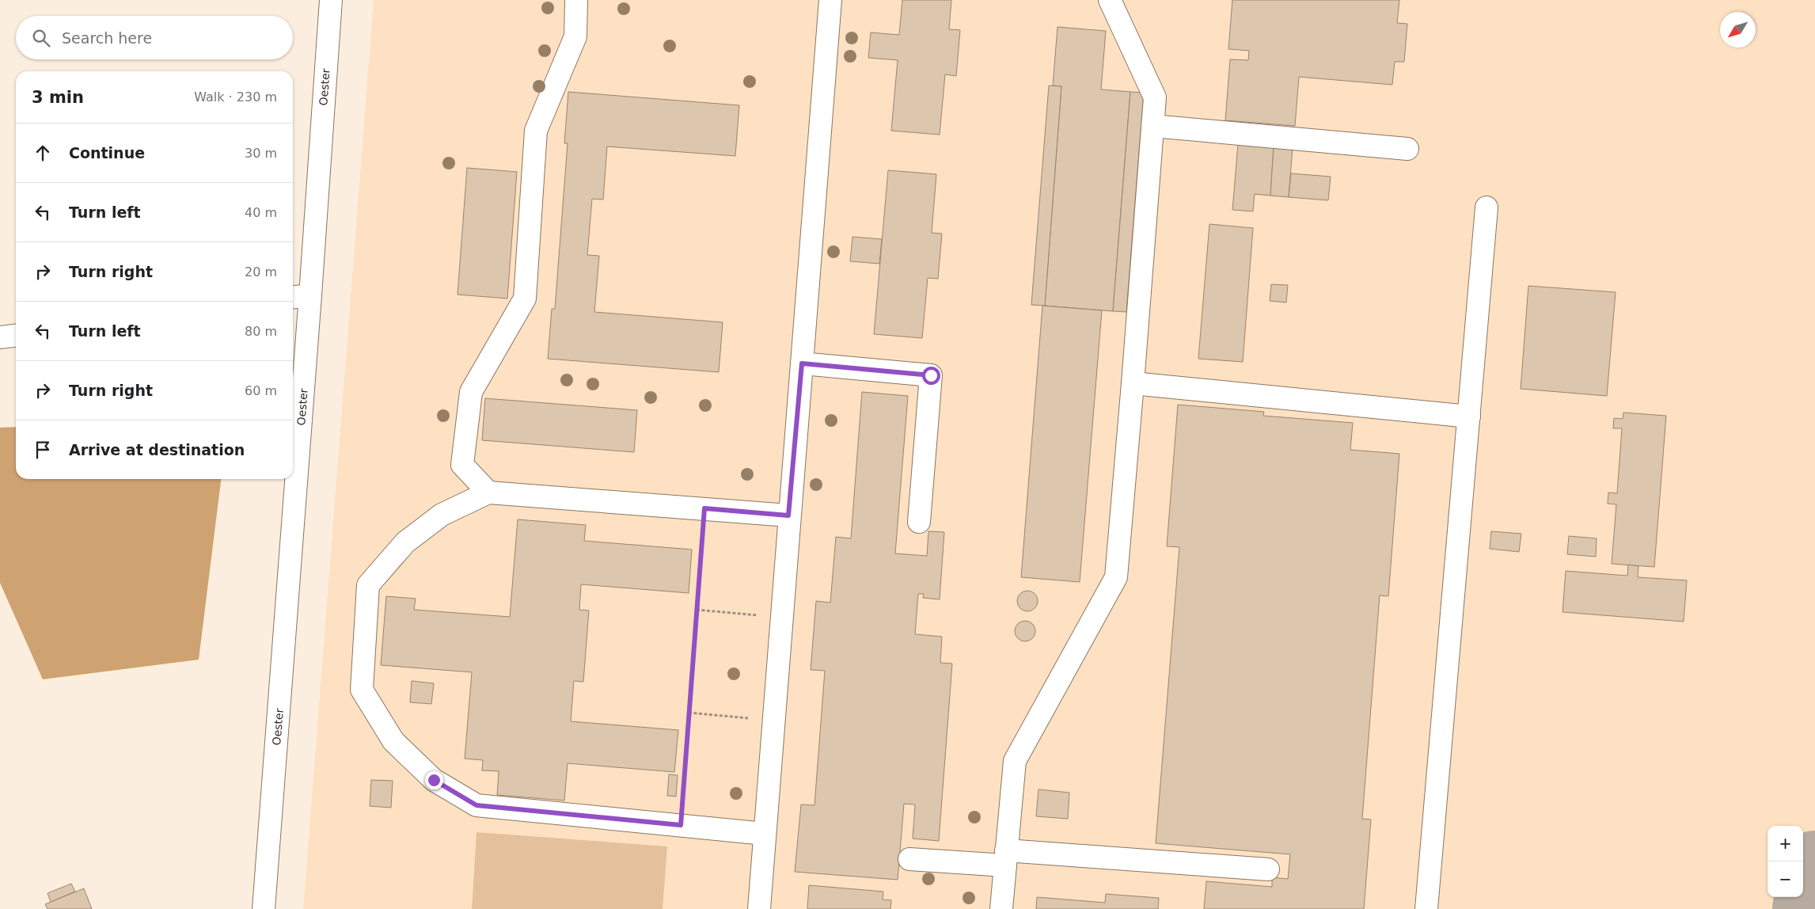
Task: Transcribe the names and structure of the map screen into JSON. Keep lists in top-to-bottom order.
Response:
{
  "streets": {
    "main road": ["Oester"]
  },
  "north": "bottom left",
  "page": {
    "search": "Search here",
    "heading": ["3 min", "Walk · 230 m"],
    "list": [
      ["Continue", "30 m"],
      ["Turn left", "40 m"],
      ["Turn right", "20 m"],
      ["Turn left", "80 m"],
      ["Turn right", "60 m"],
      "Arrive at destination"
    ],
    "map_buttons": ["+", "−"]
  }
}
